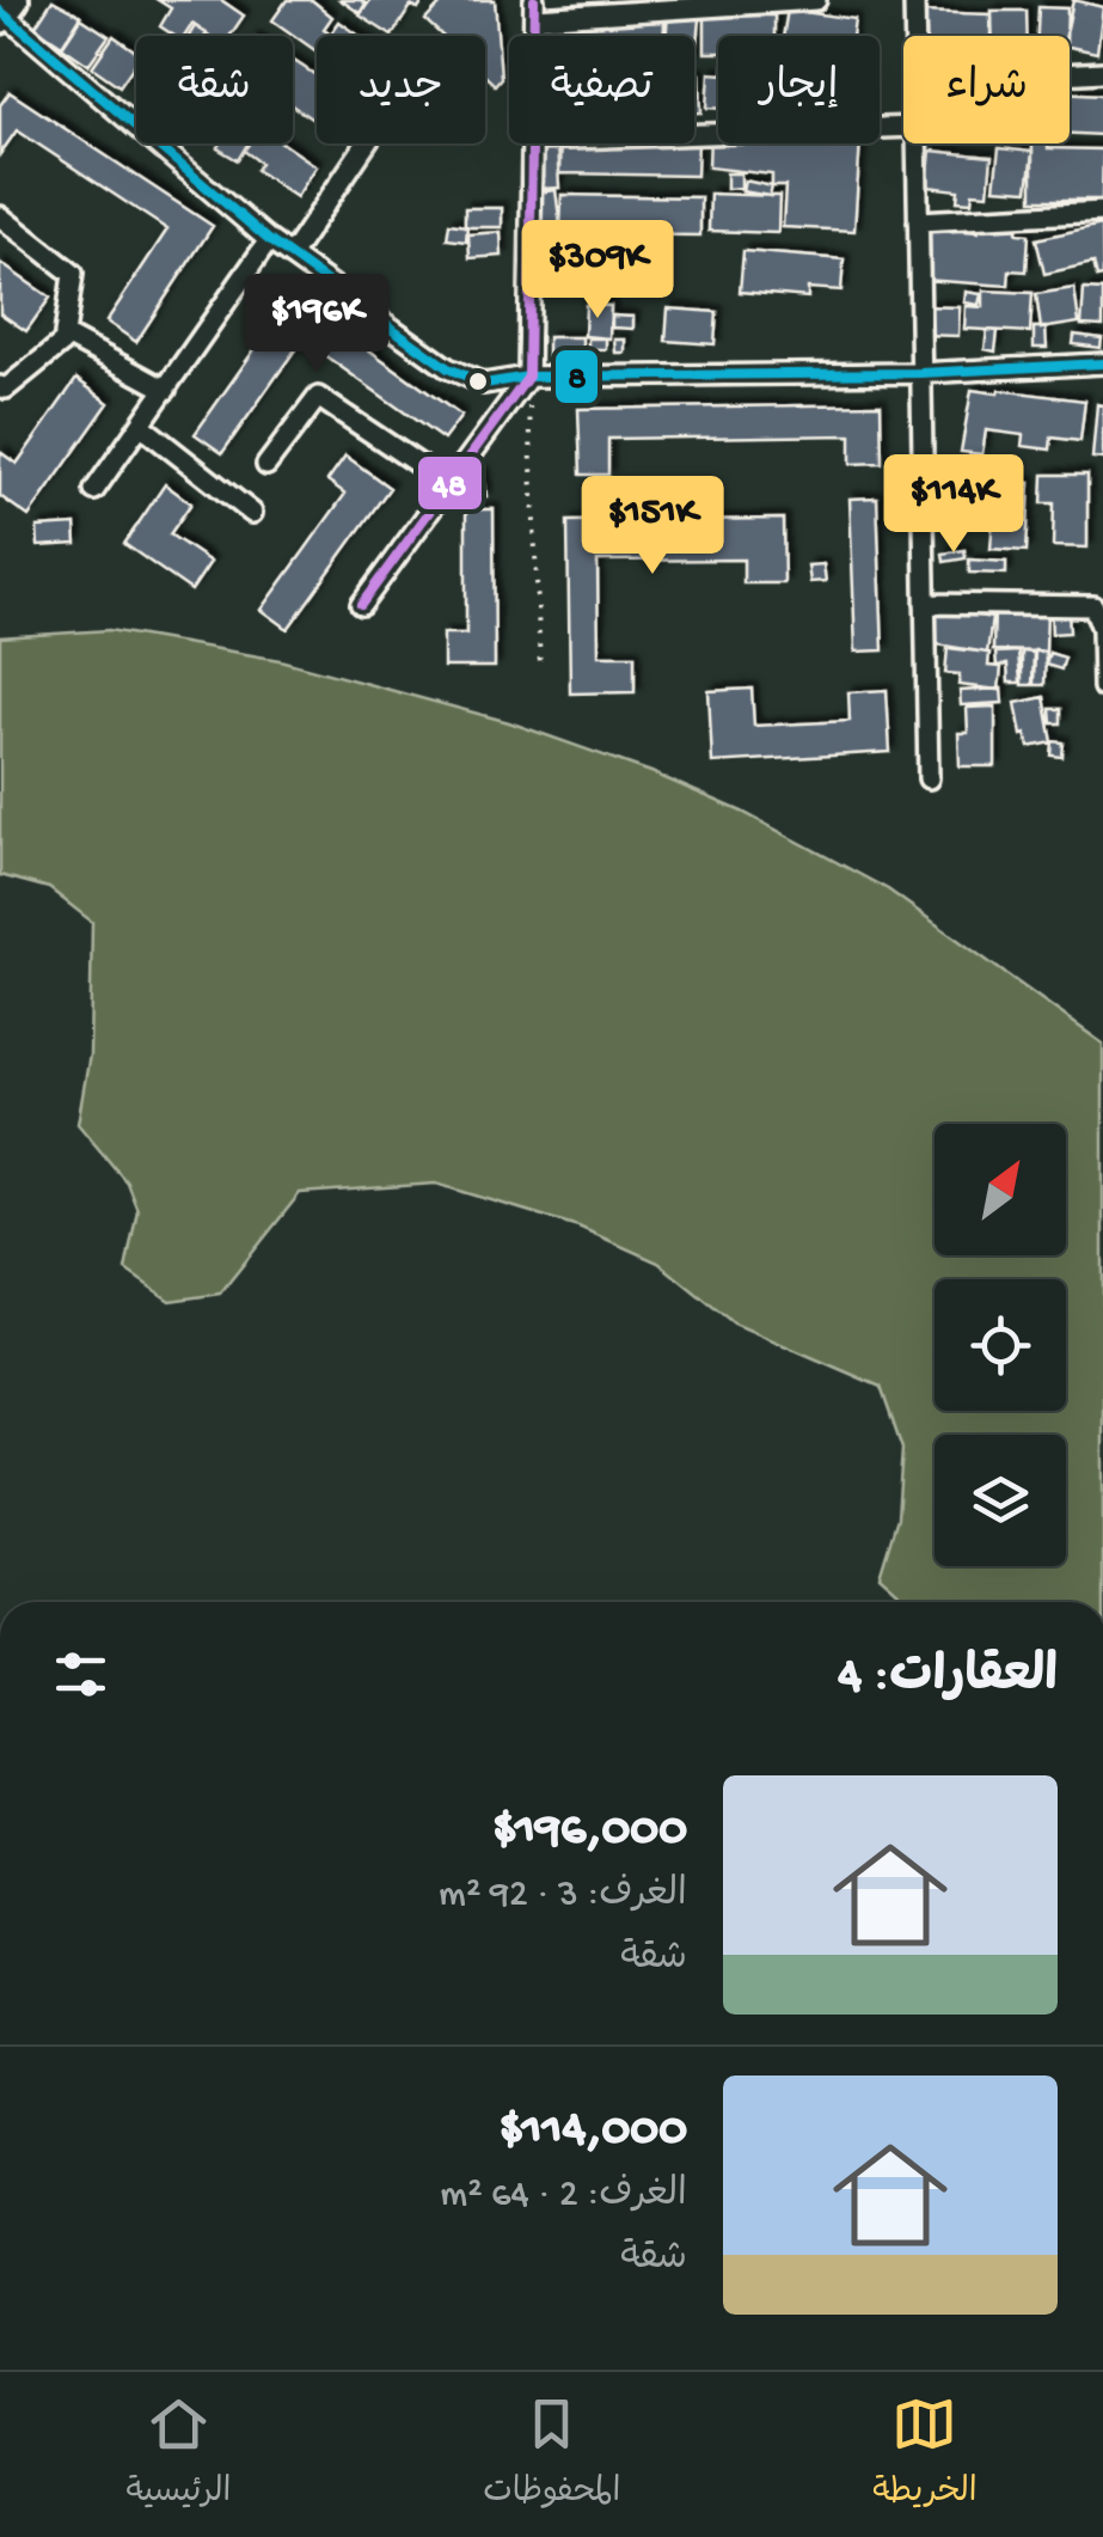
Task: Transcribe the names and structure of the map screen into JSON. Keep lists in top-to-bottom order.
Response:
{
  "lines": ["transit line 48", "transit line 8"],
  "north": "top right",
  "page": {
    "chip": [
      "شراء",
      "إيجار",
      "تصفية",
      "جديد",
      "شقة"
    ],
    "price": [
      "$309K",
      "$196K",
      "$114K",
      "$151K"
    ],
    "heading": "العقارات: 4",
    "list": [
      {
        "name": "$196,000",
        "note": "الغرف: 3 · 92 m² · شقة"
      },
      {
        "name": "$114,000",
        "note": "الغرف: 2 · 64 m² · شقة"
      }
    ],
    "tabs": ["الخريطة", "المحفوظات", "الرئيسية"]
  }
}
